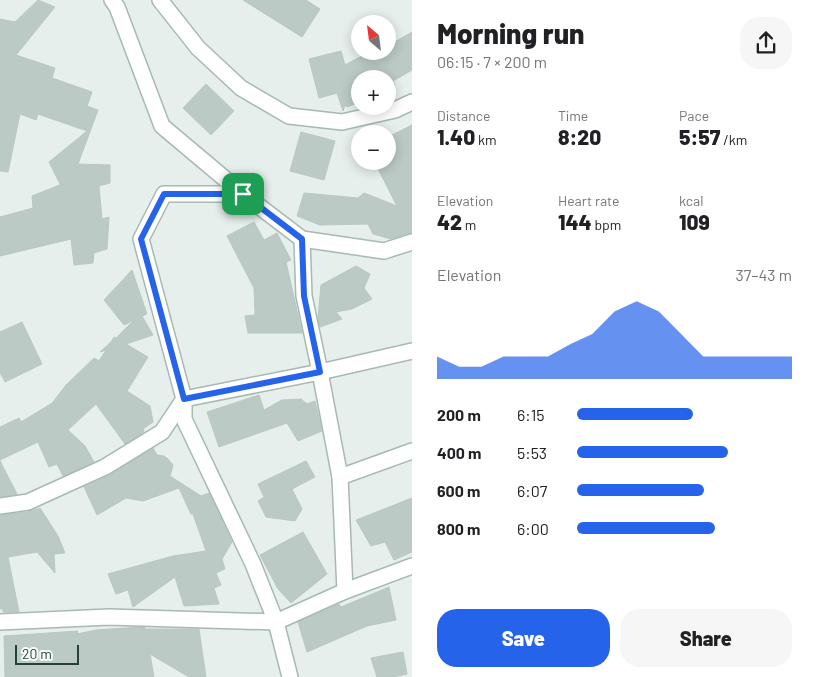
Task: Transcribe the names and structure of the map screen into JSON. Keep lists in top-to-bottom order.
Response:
{
  "scale_bar": "20 m",
  "north": "top left",
  "page": {
    "heading": ["Morning run", "06:15 · 7 × 200 m"],
    "map_buttons": ["+", "−"],
    "stats": [
      ["Distance", "1.40 km"],
      ["Time", "8:20"],
      ["Pace", "5:57 /km"],
      ["Elevation", "42 m"],
      ["Heart rate", "144 bpm"],
      ["kcal", "109"]
    ],
    "chart": ["Elevation", "37–43 m"],
    "list": [
      {
        "name": "200 m",
        "note": "6:15"
      },
      {
        "name": "400 m",
        "note": "5:53"
      },
      {
        "name": "600 m",
        "note": "6:07"
      },
      {
        "name": "800 m",
        "note": "6:00"
      }
    ],
    "buttons": ["Save", "Share"],
    "scale": "20 m"
  }
}
